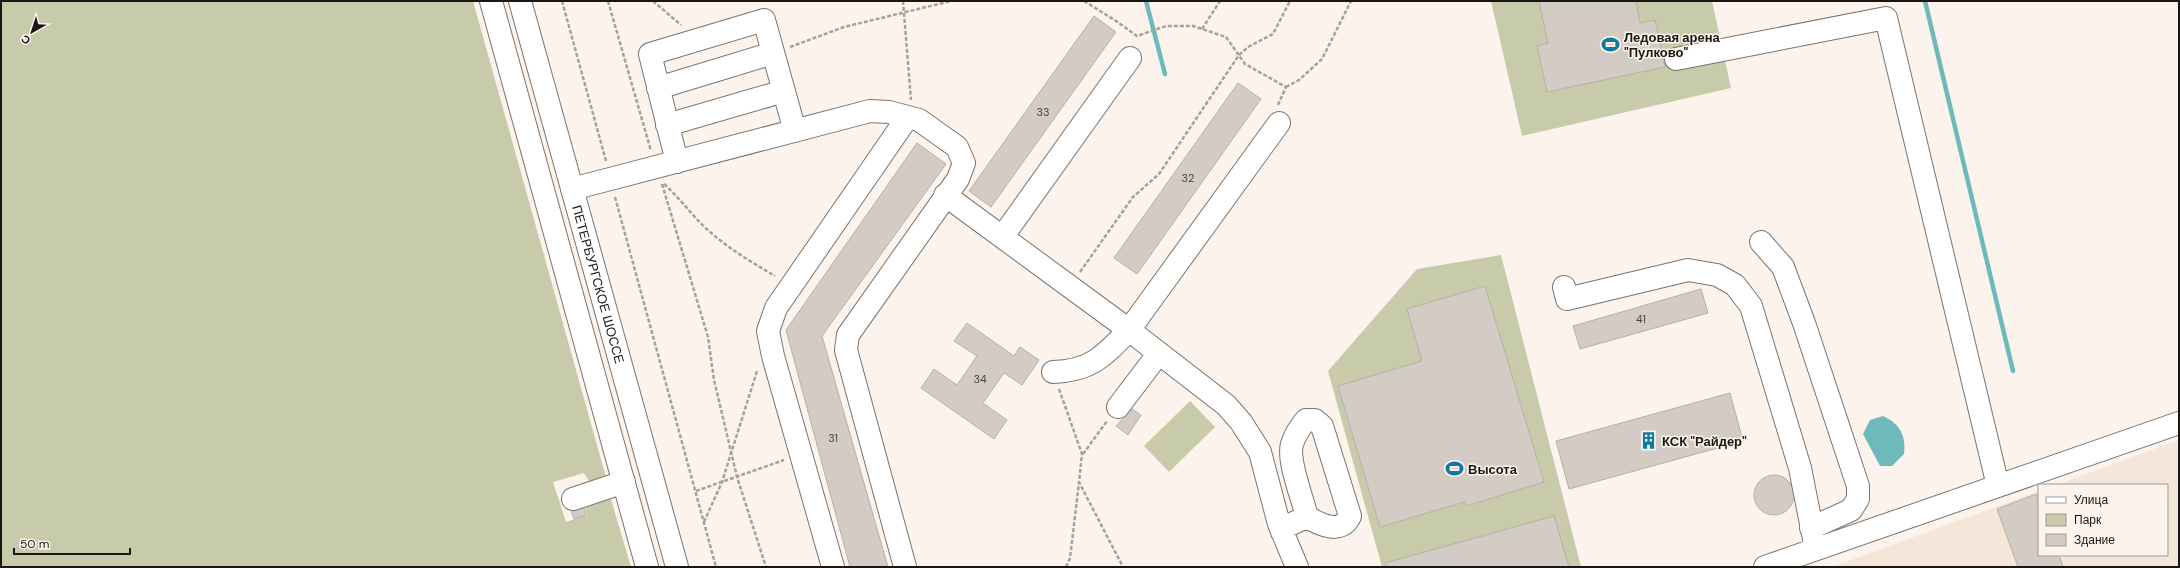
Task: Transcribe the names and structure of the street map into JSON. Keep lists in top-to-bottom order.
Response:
{
  "streets": {
    "main road": ["ПЕТЕРБУРГСКОЕ ШОССЕ"]
  },
  "places": {
    "sports": ["Ледовая арена \"Пулково\"", "Высота"],
    "building": ["КСК \"Райдер\""]
  },
  "house_numbers": [
    "33",
    "32",
    "41",
    "34",
    "31"
  ],
  "legend": ["Улица", "Парк", "Здание"],
  "scale_bar": "50 m",
  "north": "bottom left"
}
